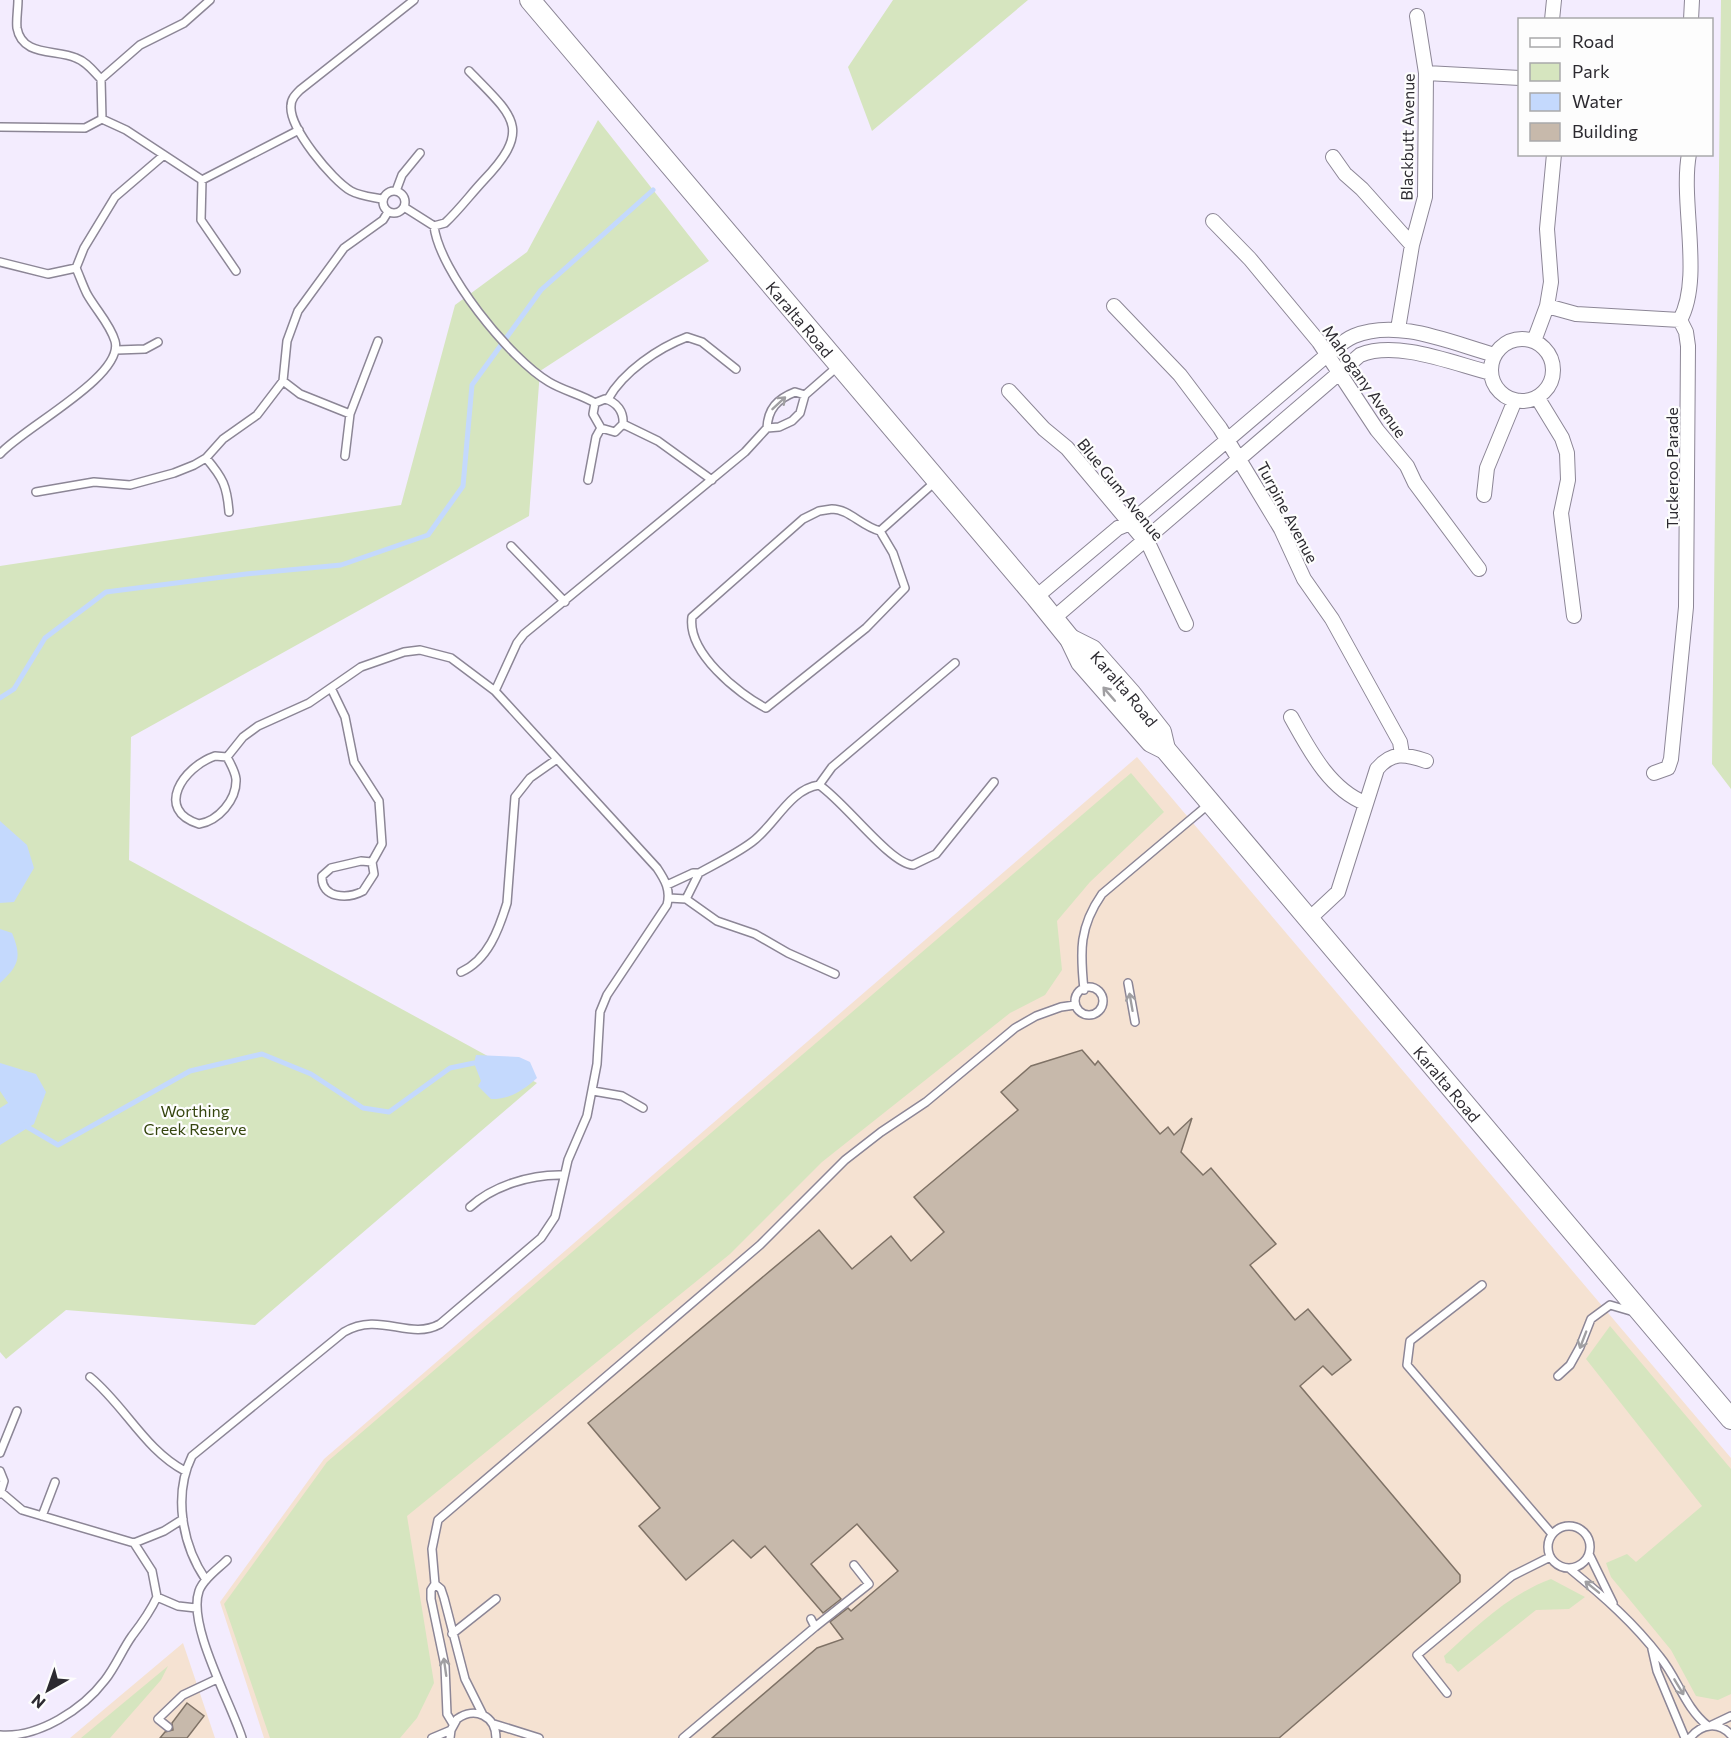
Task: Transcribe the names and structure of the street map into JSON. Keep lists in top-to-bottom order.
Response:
{
  "streets": {
    "street": [
      "Blackbutt Avenue",
      "Karalta Road",
      "Mahogany Avenue",
      "Tuckeroo Parade",
      "Blue Gum Avenue",
      "Turpine Avenue"
    ]
  },
  "parks": ["Worthing Creek Reserve"],
  "legend": [
    "Road",
    "Park",
    "Water",
    "Building"
  ],
  "north": "bottom left"
}
